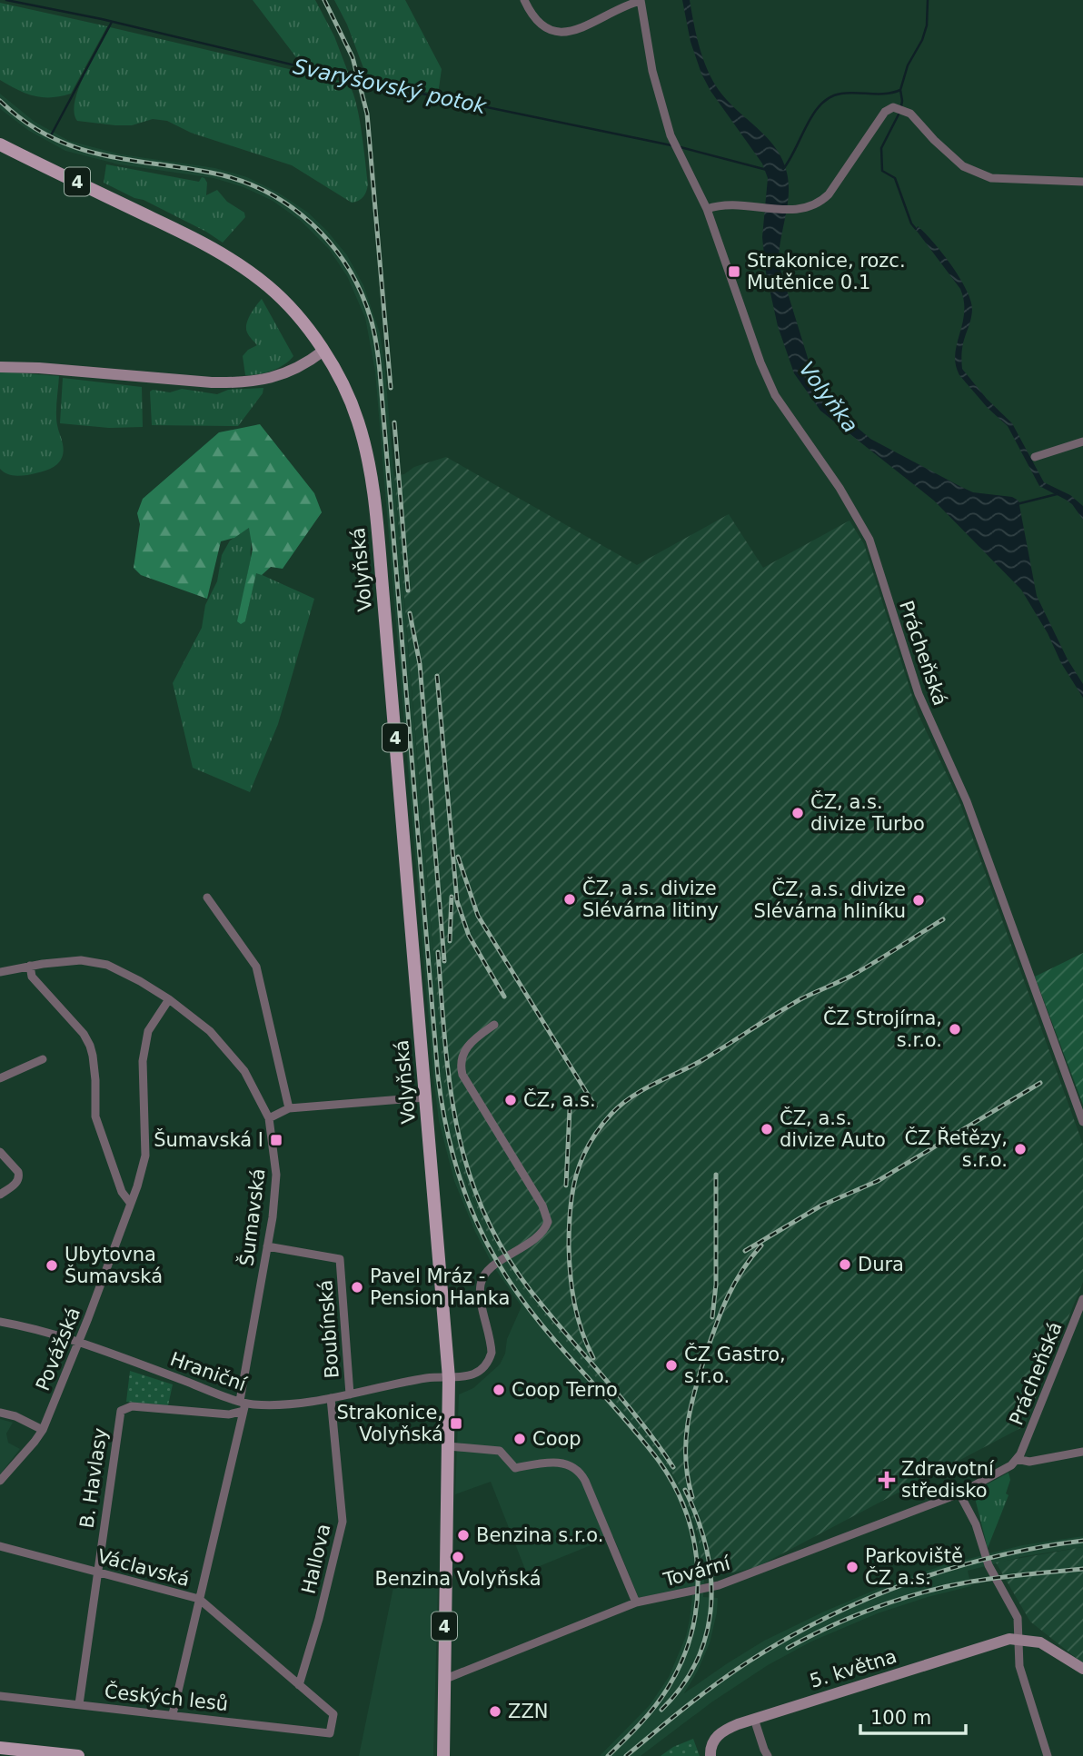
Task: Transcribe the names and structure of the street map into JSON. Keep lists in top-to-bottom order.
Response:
{
  "streets": {
    "main road": ["4", "Volyňská", "5. května"],
    "street": [
      "Prácheňská",
      "Šumavská",
      "Boubínská",
      "Povážská",
      "Hraniční",
      "B. Havlasy",
      "Hallova",
      "Václavská",
      "Tovární",
      "Českých lesů"
    ]
  },
  "crossings": [
    ["4", "Volyňská"],
    ["Volyňská", "Hraniční"],
    ["Volyňská", "Tovární"],
    ["Prácheňská", "Tovární"],
    ["Šumavská", "Boubínská"],
    ["Šumavská", "Povážská"],
    ["Šumavská", "Hraniční"],
    ["Šumavská", "Václavská"],
    ["Šumavská", "Českých lesů"],
    ["Boubínská", "Hraniční"],
    ["Povážská", "Hraniční"],
    ["Hraniční", "B. Havlasy"],
    ["Hraniční", "Hallova"],
    ["B. Havlasy", "Václavská"],
    ["B. Havlasy", "Českých lesů"],
    ["Hallova", "Václavská"],
    ["Václavská", "Českých lesů"]
  ],
  "water": ["Svaryšovský potok", "Volyňka"],
  "places": {
    "transit": ["Strakonice, rozc. Mutěnice 0.1", "Šumavská I", "Strakonice, Volyňská"],
    "other": [
      "ČZ, a.s. divize Turbo",
      "ČZ, a.s. divize Slévárna litiny",
      "ČZ, a.s. divize Slévárna hliníku",
      "ČZ Strojírna, s.r.o.",
      "ČZ, a.s.",
      "ČZ, a.s. divize Auto",
      "ČZ Řetězy, s.r.o.",
      "Dura",
      "Ubytovna Šumavská",
      "Pavel Mráz - Pension Hanka",
      "ČZ Gastro, s.r.o.",
      "Coop Terno",
      "Coop",
      "Benzina s.r.o.",
      "Benzina Volyňská",
      "Parkoviště ČZ a.s.",
      "ZZN"
    ],
    "health": ["Zdravotní středisko"]
  },
  "scale_bar": "100 m"
}
